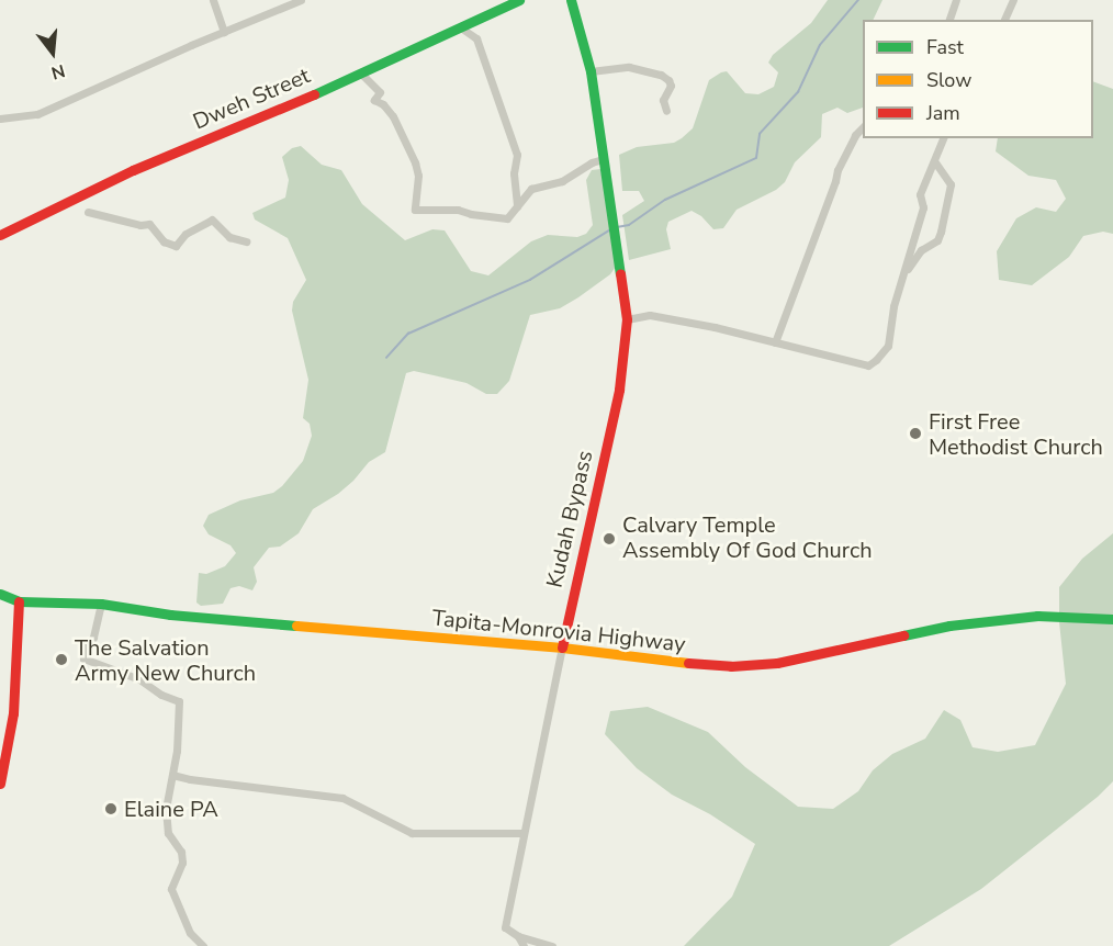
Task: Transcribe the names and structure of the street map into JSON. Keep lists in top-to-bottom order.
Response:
{
  "streets": {
    "main road": ["Dweh Street", "Kudah Bypass", "Tapita-Monrovia Highway"]
  },
  "crossings": [
    ["Kudah Bypass", "Tapita-Monrovia Highway"]
  ],
  "places": [
    "First Free Methodist Church",
    "Calvary Temple Assembly Of God Church",
    "The Salvation Army New Church",
    "Elaine PA"
  ],
  "legend": ["Fast", "Slow", "Jam"],
  "north": "bottom"
}
